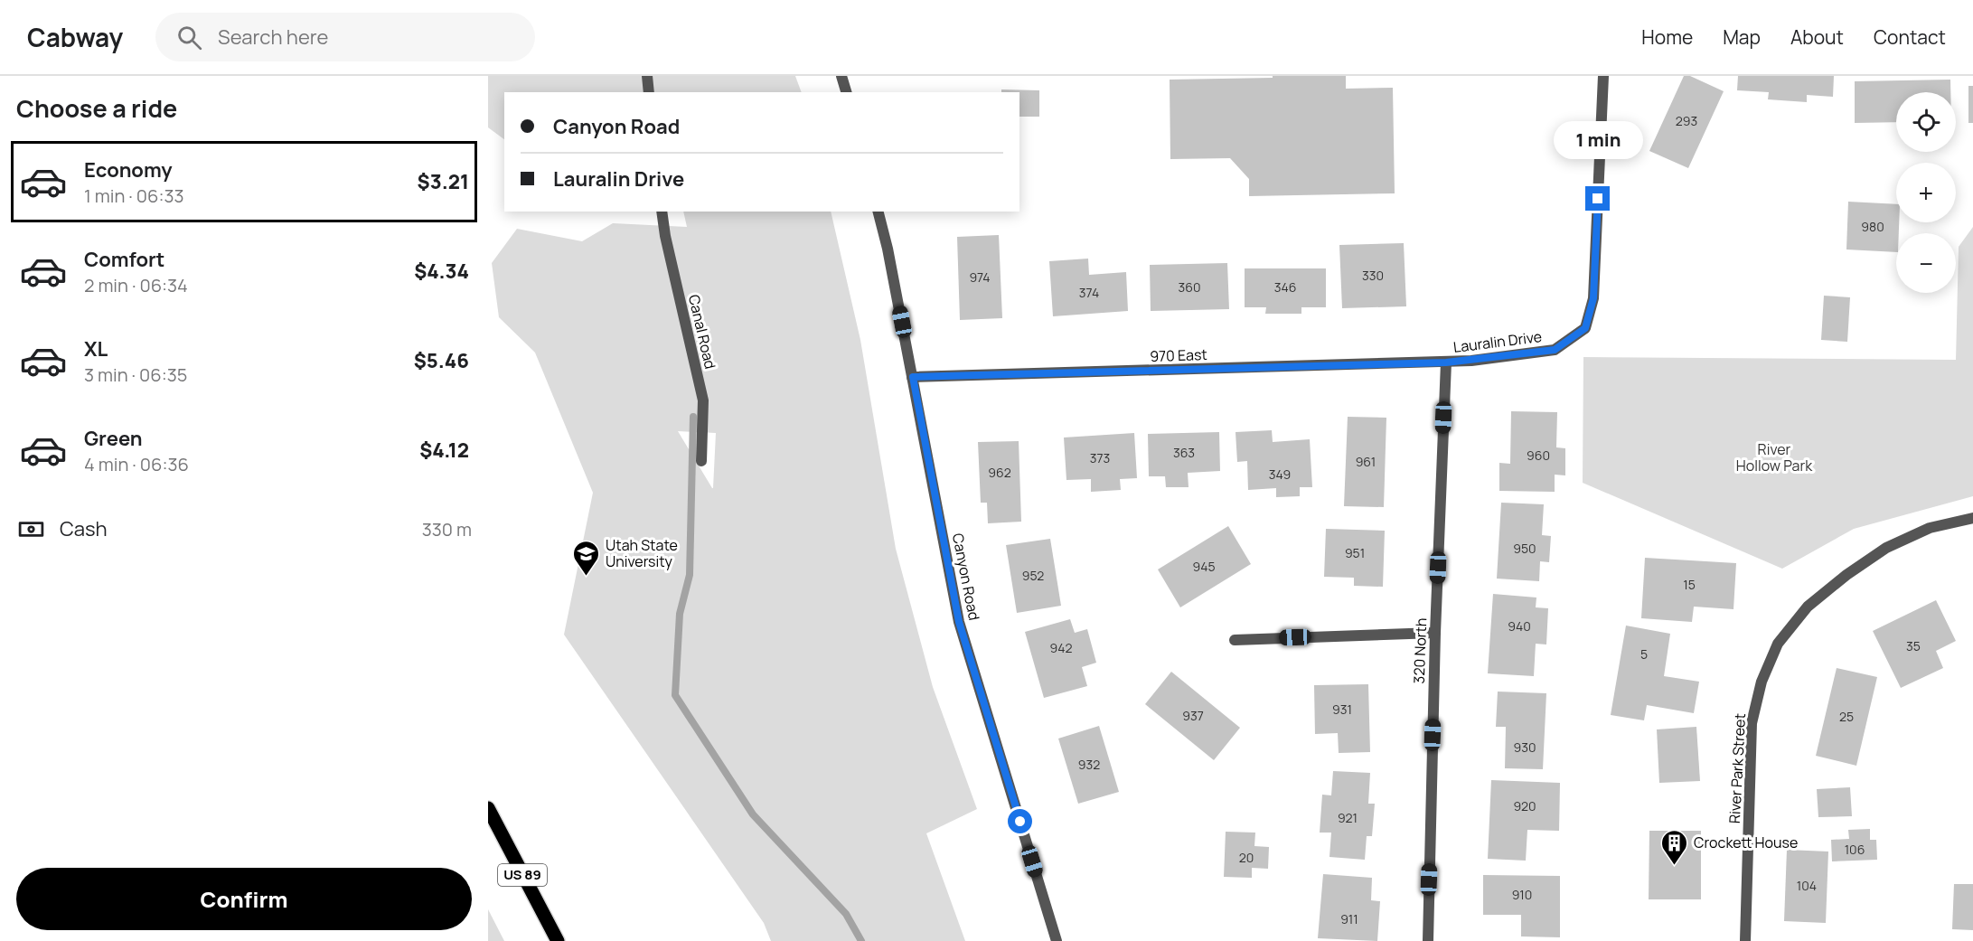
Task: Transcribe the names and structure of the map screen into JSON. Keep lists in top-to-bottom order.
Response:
{
  "streets": {
    "main road": ["US 89"],
    "street": [
      "Canal Road",
      "Lauralin Drive",
      "970 East",
      "Canyon Road",
      "320 North",
      "River Park Street"
    ]
  },
  "crossings": [
    ["Lauralin Drive", "970 East"],
    ["Lauralin Drive", "320 North"],
    ["970 East", "Canyon Road"],
    ["970 East", "320 North"]
  ],
  "parks": ["River Hollow Park"],
  "places": {
    "school or university": ["Utah State University"],
    "building": ["Crockett House"]
  },
  "house_numbers": [
    "293",
    "980",
    "330",
    "974",
    "360",
    "346",
    "374",
    "363",
    "960",
    "373",
    "961",
    "962",
    "349",
    "950",
    "951",
    "945",
    "952",
    "15",
    "940",
    "35",
    "942",
    "5",
    "931",
    "937",
    "25",
    "930",
    "932",
    "920",
    "921",
    "106",
    "20",
    "104",
    "910",
    "911"
  ],
  "page": {
    "header": "Cabway",
    "search": "Search here",
    "nav": [
      "Home",
      "Map",
      "About",
      "Contact"
    ],
    "heading": "Choose a ride",
    "map_buttons": ["+", "−"],
    "banner": ["Canyon Road", "Lauralin Drive"],
    "bubble": "1 min",
    "list": [
      {
        "name": "Economy",
        "note": "1 min · 06:33",
        "value": "$3.21"
      },
      {
        "name": "Comfort",
        "note": "2 min · 06:34",
        "value": "$4.34"
      },
      {
        "name": "XL",
        "note": "3 min · 06:35",
        "value": "$5.46"
      },
      {
        "name": "Green",
        "note": "4 min · 06:36",
        "value": "$4.12"
      }
    ],
    "pay": ["Cash", "330 m"],
    "buttons": "Confirm"
  }
}
